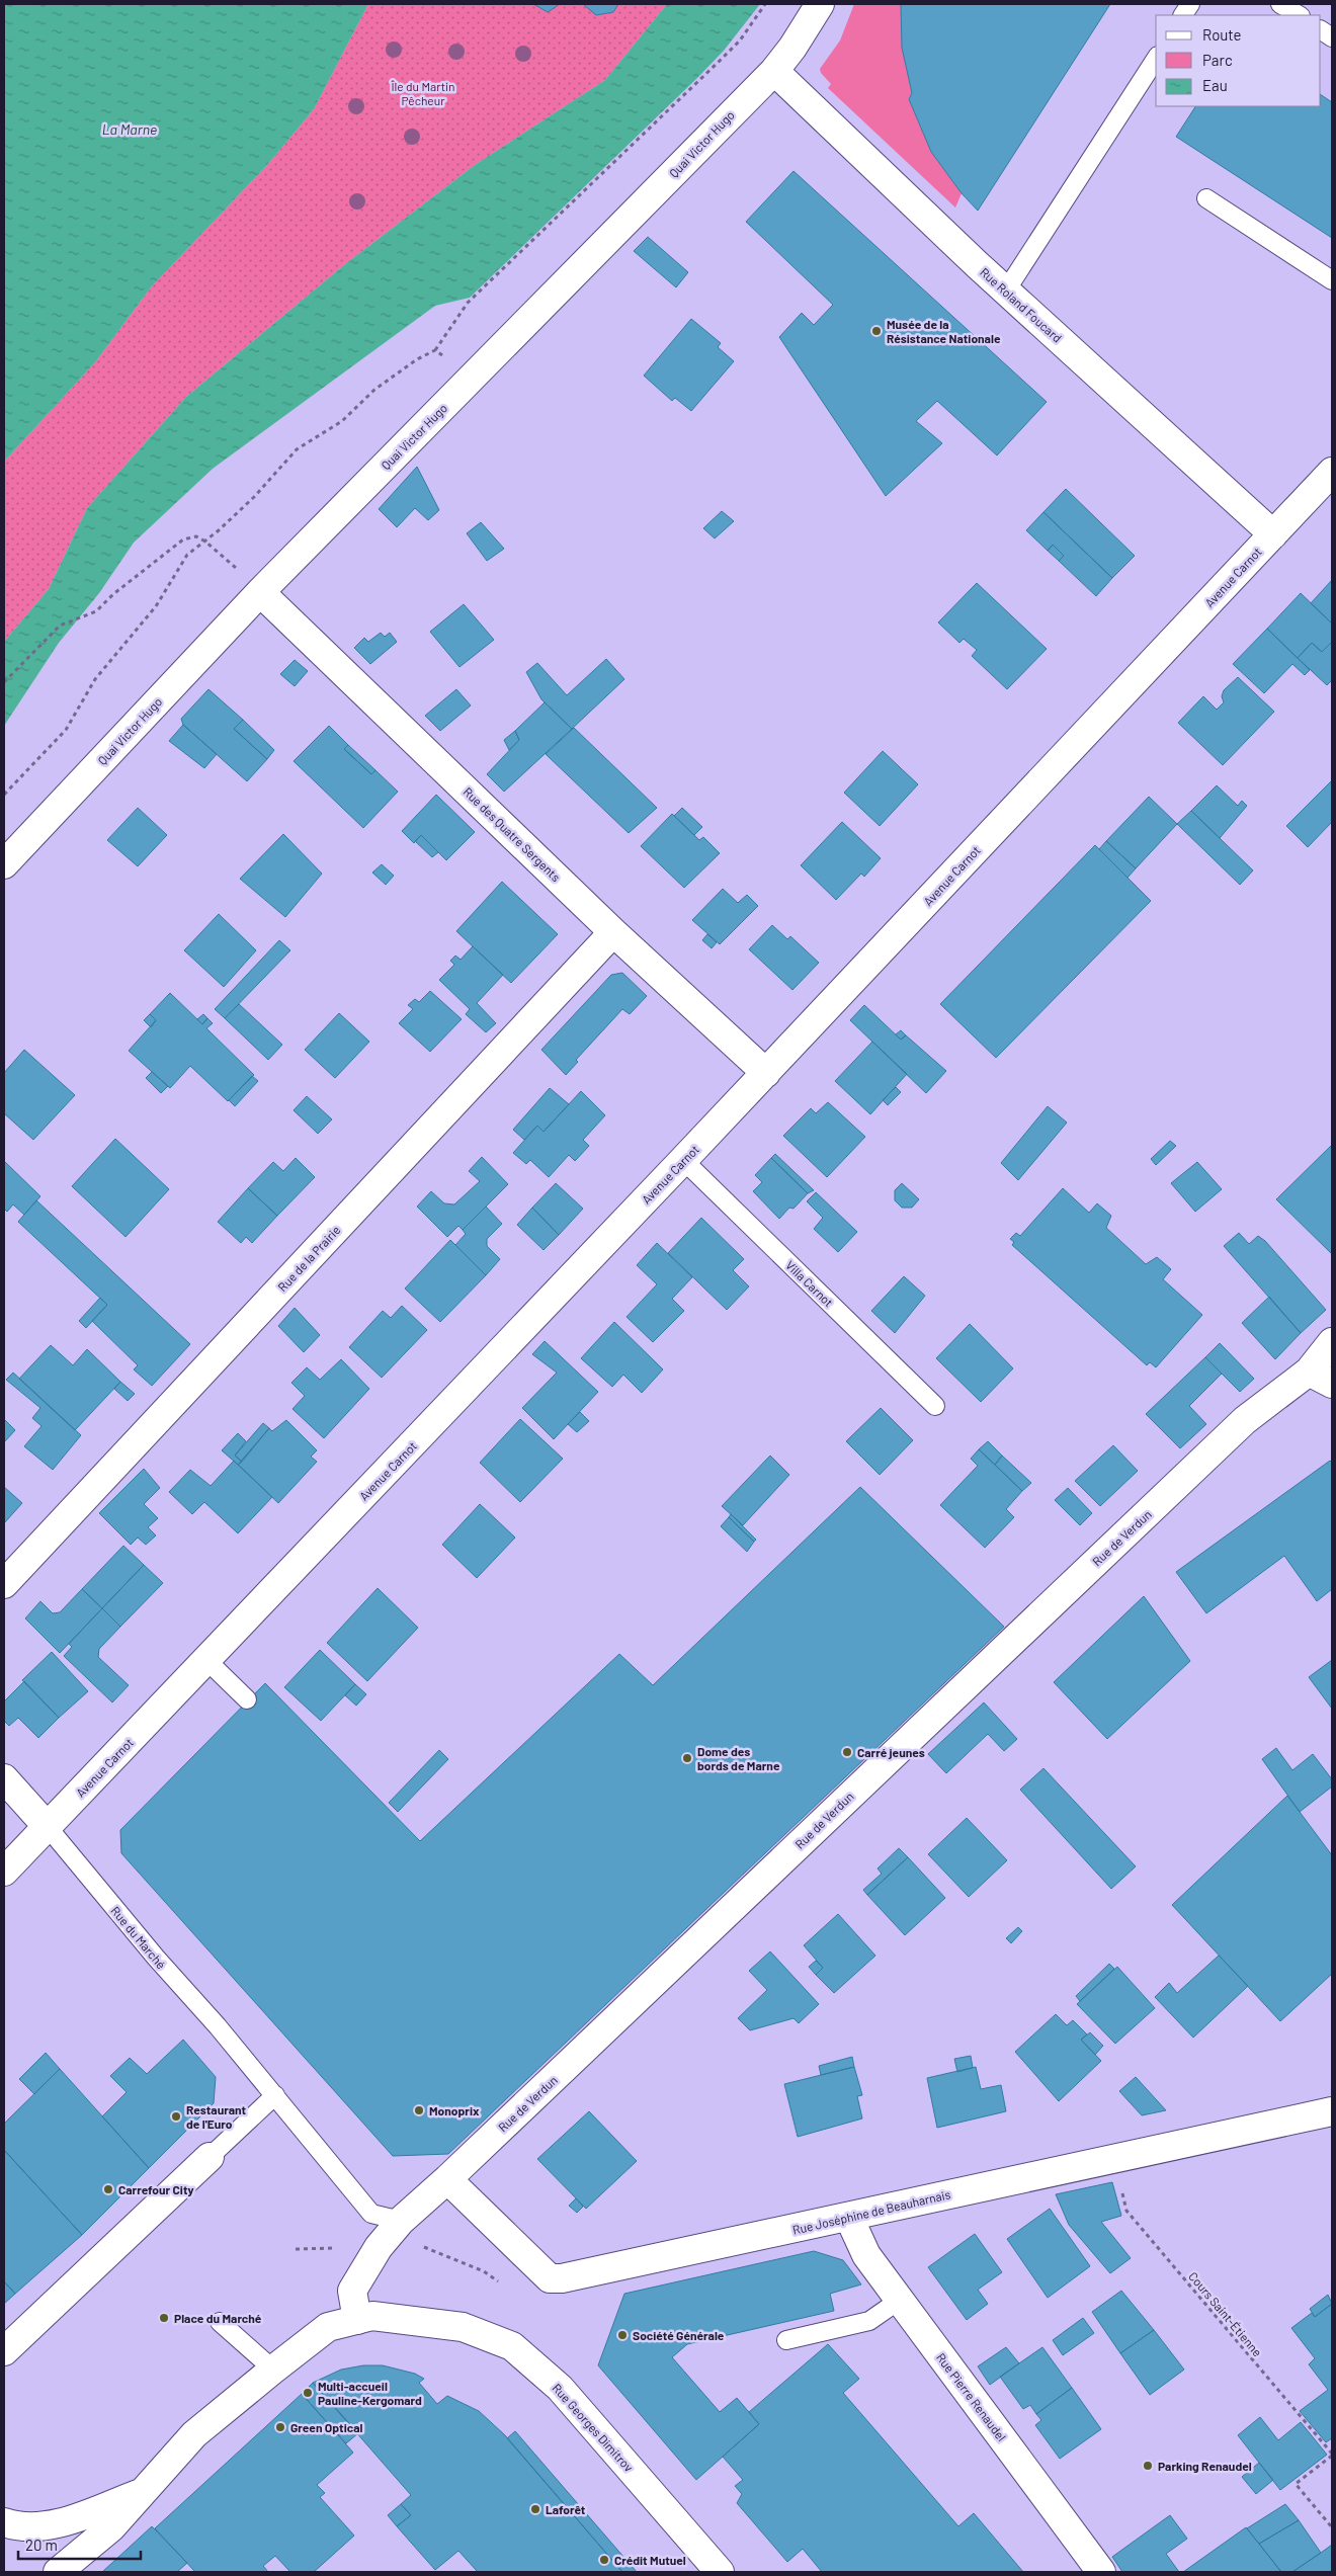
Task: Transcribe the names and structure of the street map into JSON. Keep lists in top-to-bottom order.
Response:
{
  "streets": {
    "street": [
      "Quai Victor Hugo",
      "Rue Roland Foucard",
      "Avenue Carnot",
      "Rue des Quatre Sergents",
      "Rue de la Prairie",
      "Rue de Verdun",
      "Rue du Marché",
      "Rue Joséphine de Beauharnais",
      "Rue Pierre Renaudel",
      "Rue Georges Dimitrov"
    ],
    "lane": ["Villa Carnot"],
    "path": ["Cours Saint-Étienne"]
  },
  "crossings": [
    ["Quai Victor Hugo", "Rue Roland Foucard"],
    ["Quai Victor Hugo", "Rue des Quatre Sergents"],
    ["Rue Roland Foucard", "Avenue Carnot"],
    ["Avenue Carnot", "Rue des Quatre Sergents"],
    ["Avenue Carnot", "Villa Carnot"],
    ["Avenue Carnot", "Rue du Marché"],
    ["Rue des Quatre Sergents", "Rue de la Prairie"],
    ["Rue de Verdun", "Rue du Marché"],
    ["Rue de Verdun", "Rue Joséphine de Beauharnais"],
    ["Rue de Verdun", "Rue Georges Dimitrov"],
    ["Rue Joséphine de Beauharnais", "Rue Pierre Renaudel"]
  ],
  "water": ["La Marne"],
  "parks": ["Île du Martin Pêcheur"],
  "places": [
    "Musée de la Résistance Nationale",
    "Carré jeunes",
    "Dome des bords de Marne",
    "Monoprix",
    "Restaurant de l'Euro",
    "Carrefour City",
    "Place du Marché",
    "Société Générale",
    "Multi-accueil Pauline-Kergomard",
    "Green Optical",
    "Parking Renaudel",
    "Laforêt",
    "Crédit Mutuel"
  ],
  "legend": ["Route", "Parc", "Eau"],
  "scale_bar": "20 m"
}
